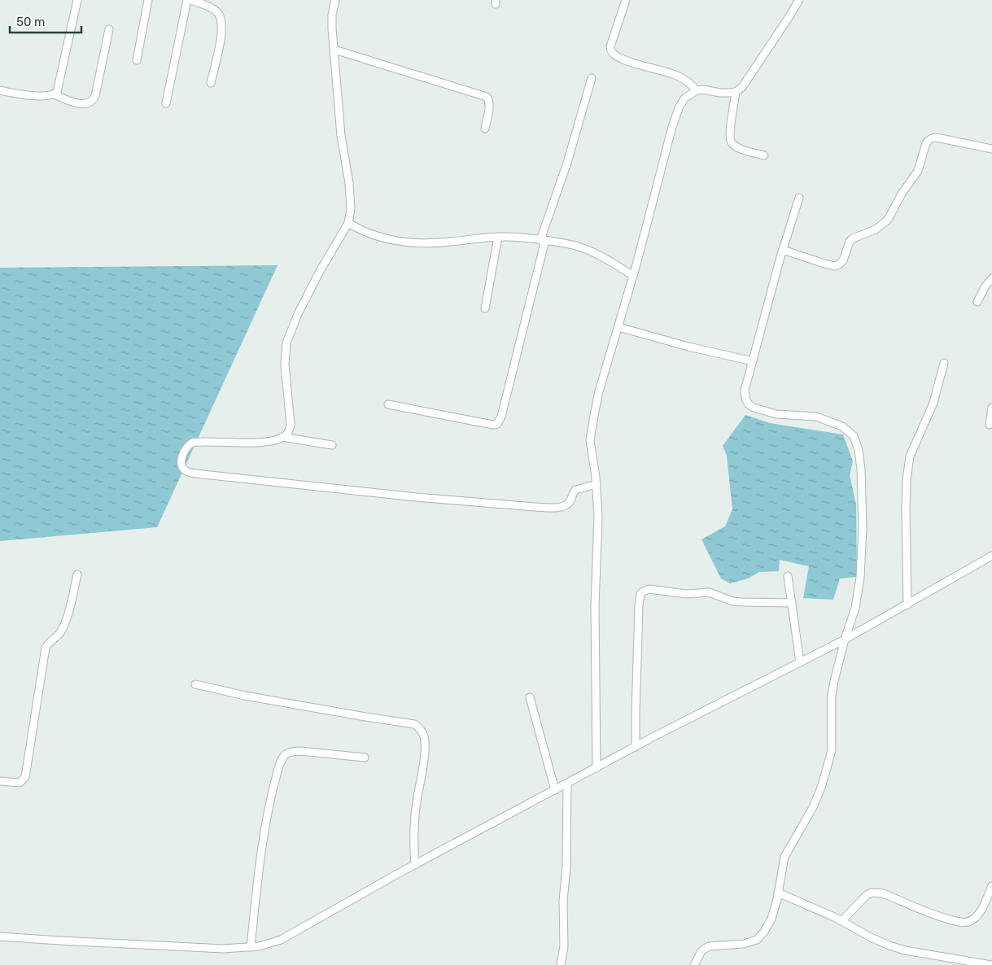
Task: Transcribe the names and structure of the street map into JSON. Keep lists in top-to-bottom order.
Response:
{
  "scale_bar": "50 m"
}
